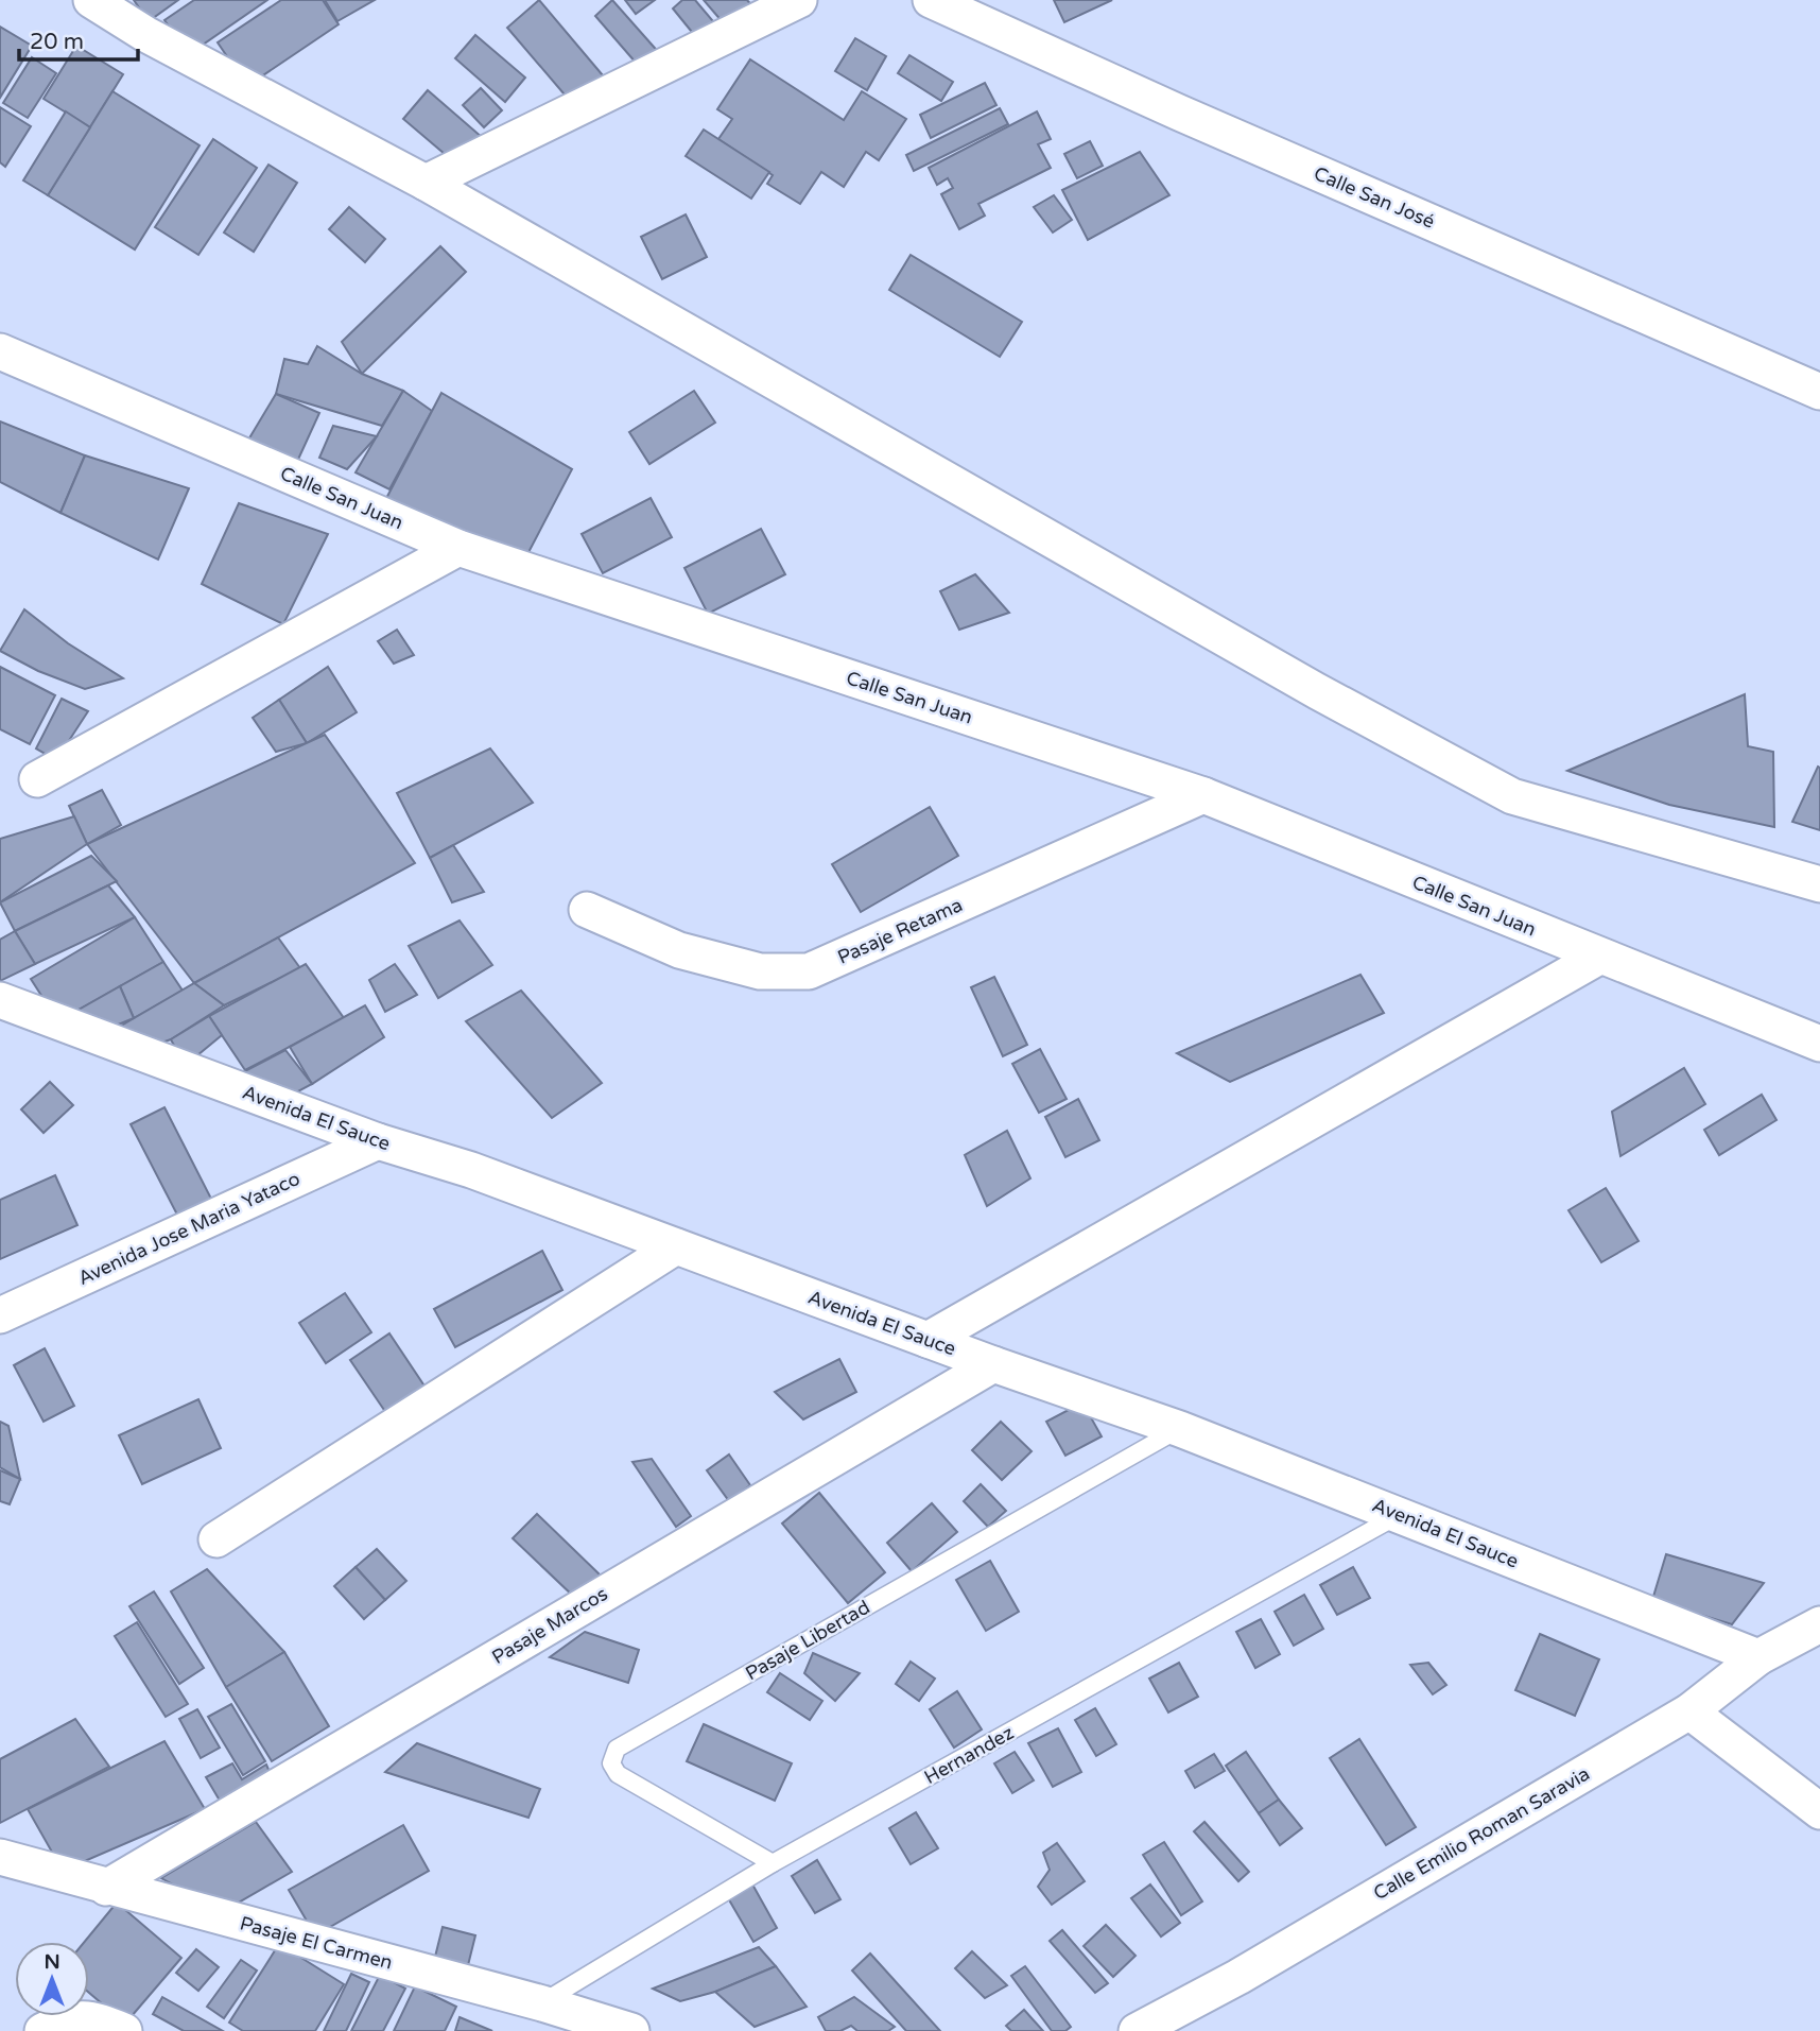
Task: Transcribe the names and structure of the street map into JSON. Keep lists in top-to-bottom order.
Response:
{
  "streets": {
    "street": [
      "Calle San José",
      "Calle San Juan",
      "Pasaje Retama",
      "Avenida El Sauce",
      "Avenida Jose Maria Yataco",
      "Pasaje Marcos",
      "Calle Emilio Roman Saravia",
      "Pasaje El Carmen"
    ],
    "lane": ["Pasaje Libertad", "Hernandez"]
  },
  "crossings": [
    ["Calle San Juan", "Pasaje Retama"],
    ["Avenida El Sauce", "Avenida Jose Maria Yataco"],
    ["Avenida El Sauce", "Pasaje Marcos"],
    ["Avenida El Sauce", "Pasaje Libertad"],
    ["Avenida El Sauce", "Hernandez"],
    ["Avenida El Sauce", "Calle Emilio Roman Saravia"],
    ["Pasaje Marcos", "Pasaje El Carmen"],
    ["Pasaje Libertad", "Hernandez"],
    ["Hernandez", "Pasaje El Carmen"]
  ],
  "scale_bar": "20 m",
  "north": "top"
}
